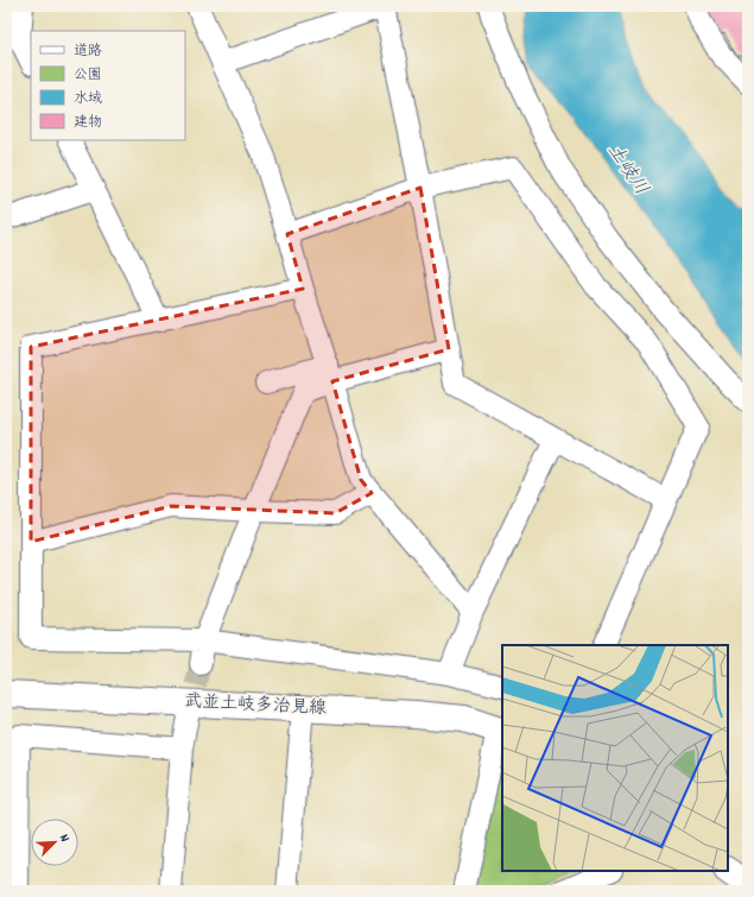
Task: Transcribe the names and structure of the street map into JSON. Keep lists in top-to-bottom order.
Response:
{
  "streets": {
    "main road": ["武並土岐多治見線"]
  },
  "water": ["土岐川"],
  "legend": [
    "道路",
    "公園",
    "水域",
    "建物"
  ],
  "north": "top right"
}
